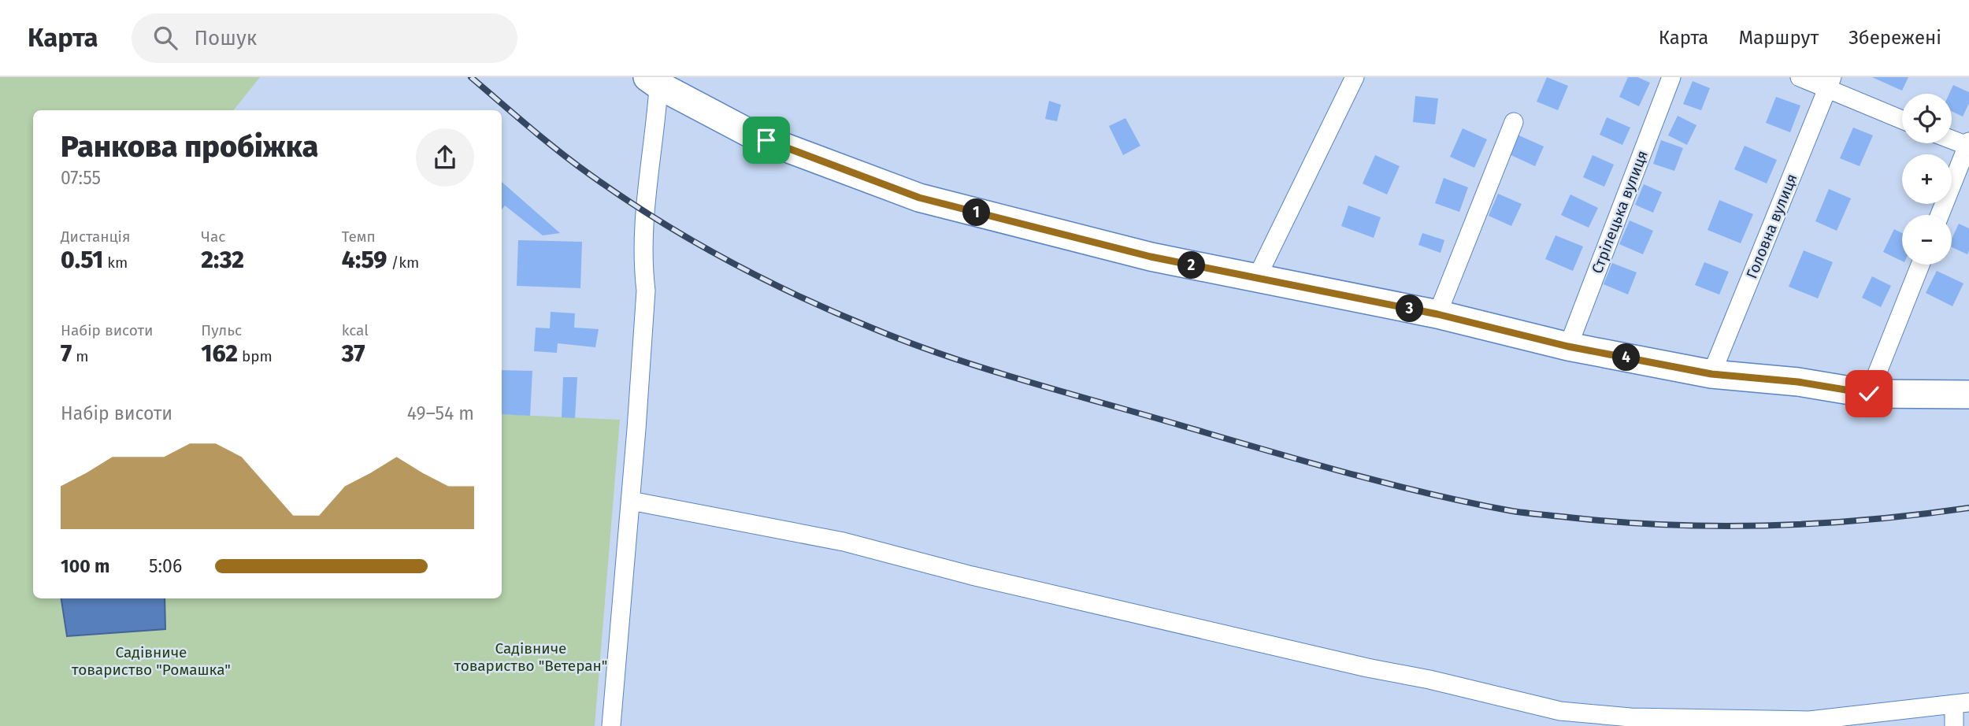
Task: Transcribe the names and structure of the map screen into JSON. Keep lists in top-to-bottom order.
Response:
{
  "streets": {
    "street": ["Стрілецька вулиця", "Головна вулиця"]
  },
  "parks": ["Садівниче товариство \"Ветеран\"", "Садівниче товариство \"Ромашка\""],
  "page": {
    "header": "Карта",
    "search": "Пошук",
    "nav": ["Карта", "Маршрут", "Збережені"],
    "map_buttons": ["+", "−"],
    "heading": ["Ранкова пробіжка", "07:55"],
    "pins": [
      "1",
      "2",
      "3",
      "4"
    ],
    "stats": [
      ["Дистанція", "0.51 km"],
      ["Час", "2:32"],
      ["Темп", "4:59 /km"],
      ["Набір висоти", "7 m"],
      ["Пульс", "162 bpm"],
      ["kcal", "37"]
    ],
    "chart": ["Набір висоти", "49–54 m"],
    "list": [
      {
        "name": "100 m",
        "note": "5:06"
      }
    ]
  }
}
